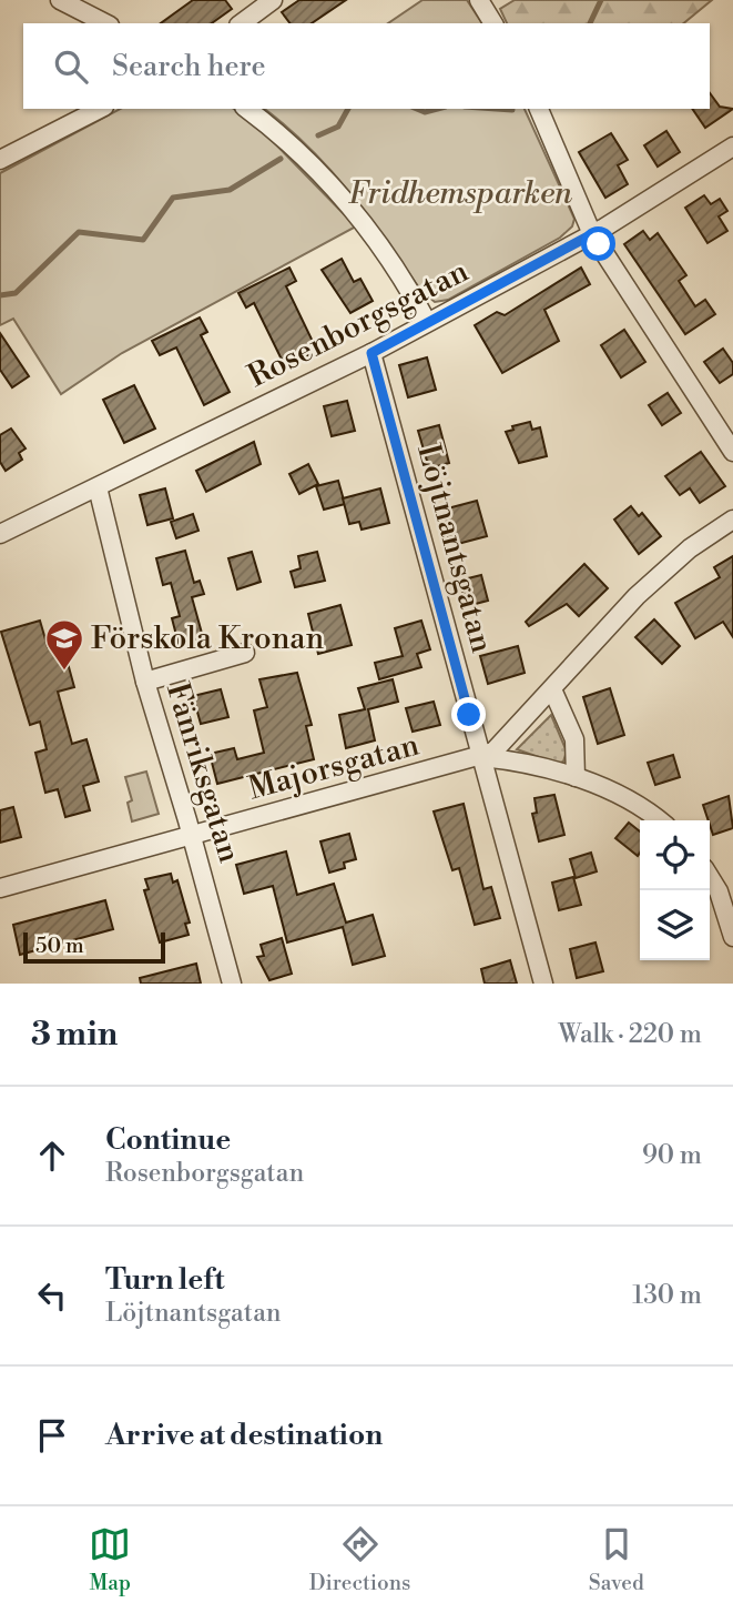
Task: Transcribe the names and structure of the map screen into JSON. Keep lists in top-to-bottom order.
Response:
{
  "streets": {
    "street": [
      "Rosenborgsgatan",
      "Löjtnantsgatan",
      "Majorsgatan",
      "Fänriksgatan"
    ]
  },
  "crossings": [
    ["Rosenborgsgatan", "Löjtnantsgatan"],
    ["Rosenborgsgatan", "Fänriksgatan"],
    ["Löjtnantsgatan", "Majorsgatan"],
    ["Majorsgatan", "Fänriksgatan"]
  ],
  "parks": ["Fridhemsparken"],
  "places": {
    "school or university": ["Förskola Kronan"]
  },
  "scale_bar": "50 m",
  "page": {
    "search": "Search here",
    "scale": "50 m",
    "heading": ["3 min", "Walk · 220 m"],
    "list": [
      ["Continue", "Rosenborgsgatan", "90 m"],
      ["Turn left", "Löjtnantsgatan", "130 m"],
      "Arrive at destination"
    ],
    "nav": ["Map", "Directions", "Saved"]
  }
}
